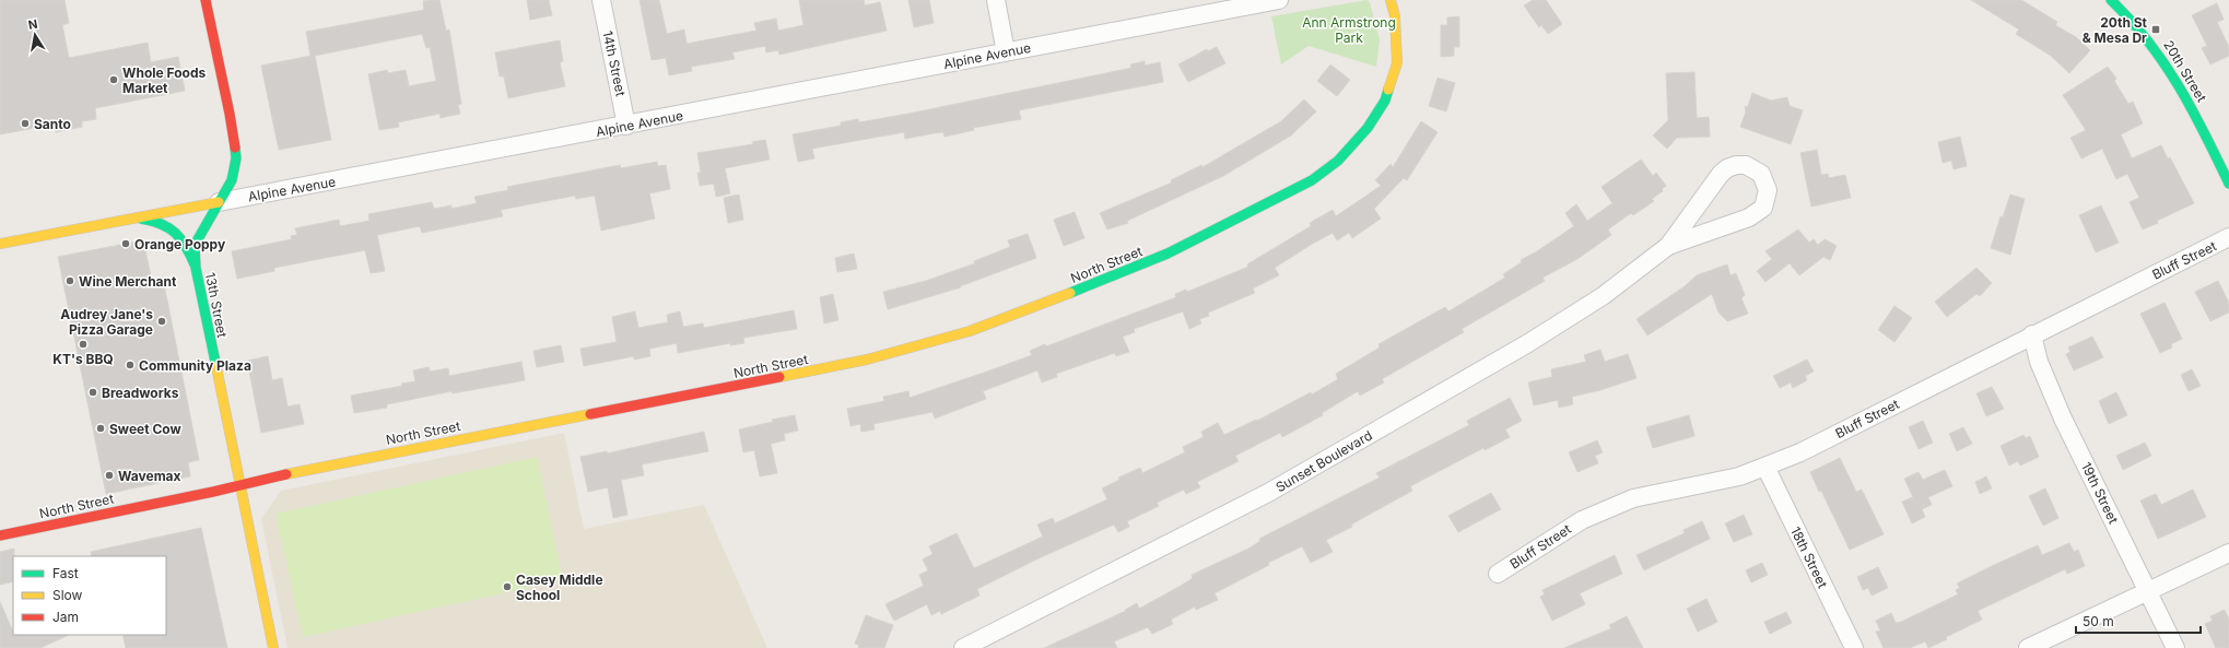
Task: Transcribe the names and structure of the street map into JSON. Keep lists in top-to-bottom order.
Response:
{
  "streets": {
    "street": [
      "Alpine Avenue",
      "14th Street",
      "20th Street",
      "Bluff Street",
      "North Street",
      "13th Street",
      "Sunset Boulevard",
      "19th Street",
      "18th Street"
    ]
  },
  "crossings": [
    ["Alpine Avenue", "14th Street"],
    ["Alpine Avenue", "13th Street"],
    ["Bluff Street", "19th Street"],
    ["Bluff Street", "18th Street"],
    ["North Street", "13th Street"]
  ],
  "parks": ["Ann Armstrong Park"],
  "places": {
    "transit": ["20th St & Mesa Dr"],
    "other": [
      "Whole Foods Market",
      "Santo",
      "Orange Poppy",
      "Wine Merchant",
      "Audrey Jane's Pizza Garage",
      "KT's BBQ",
      "Community Plaza",
      "Breadworks",
      "Sweet Cow",
      "Wavemax",
      "Casey Middle School"
    ]
  },
  "legend": ["Fast", "Slow", "Jam"],
  "scale_bar": "50 m",
  "north": "top"
}
